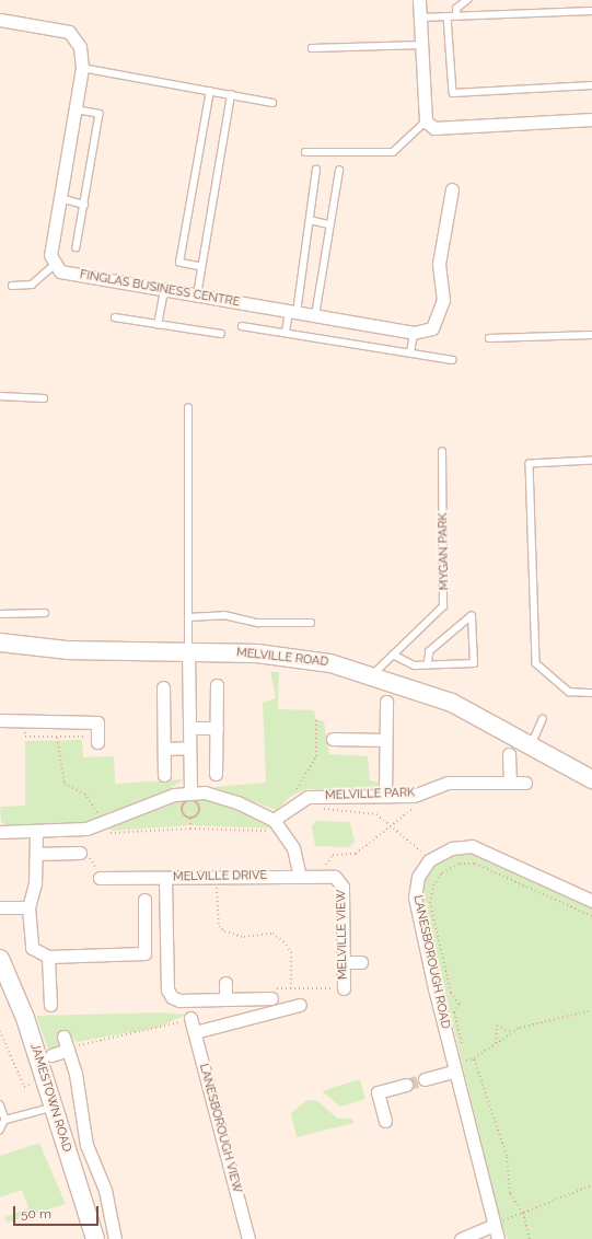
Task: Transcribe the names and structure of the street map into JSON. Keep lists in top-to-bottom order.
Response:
{
  "streets": {
    "street": [
      "FINGLAS BUSINESS CENTRE",
      "MELVILLE ROAD",
      "MELVILLE PARK",
      "MELVILLE DRIVE",
      "MELVILLE VIEW",
      "LANESBOROUGH ROAD",
      "JAMESTOWN ROAD",
      "LANESBOROUGH VIEW"
    ],
    "lane": ["MYGAN PARK"]
  },
  "crossings": [
    ["MYGAN PARK", "MELVILLE ROAD"],
    ["MELVILLE DRIVE", "MELVILLE VIEW"]
  ],
  "scale_bar": "50 m"
}
